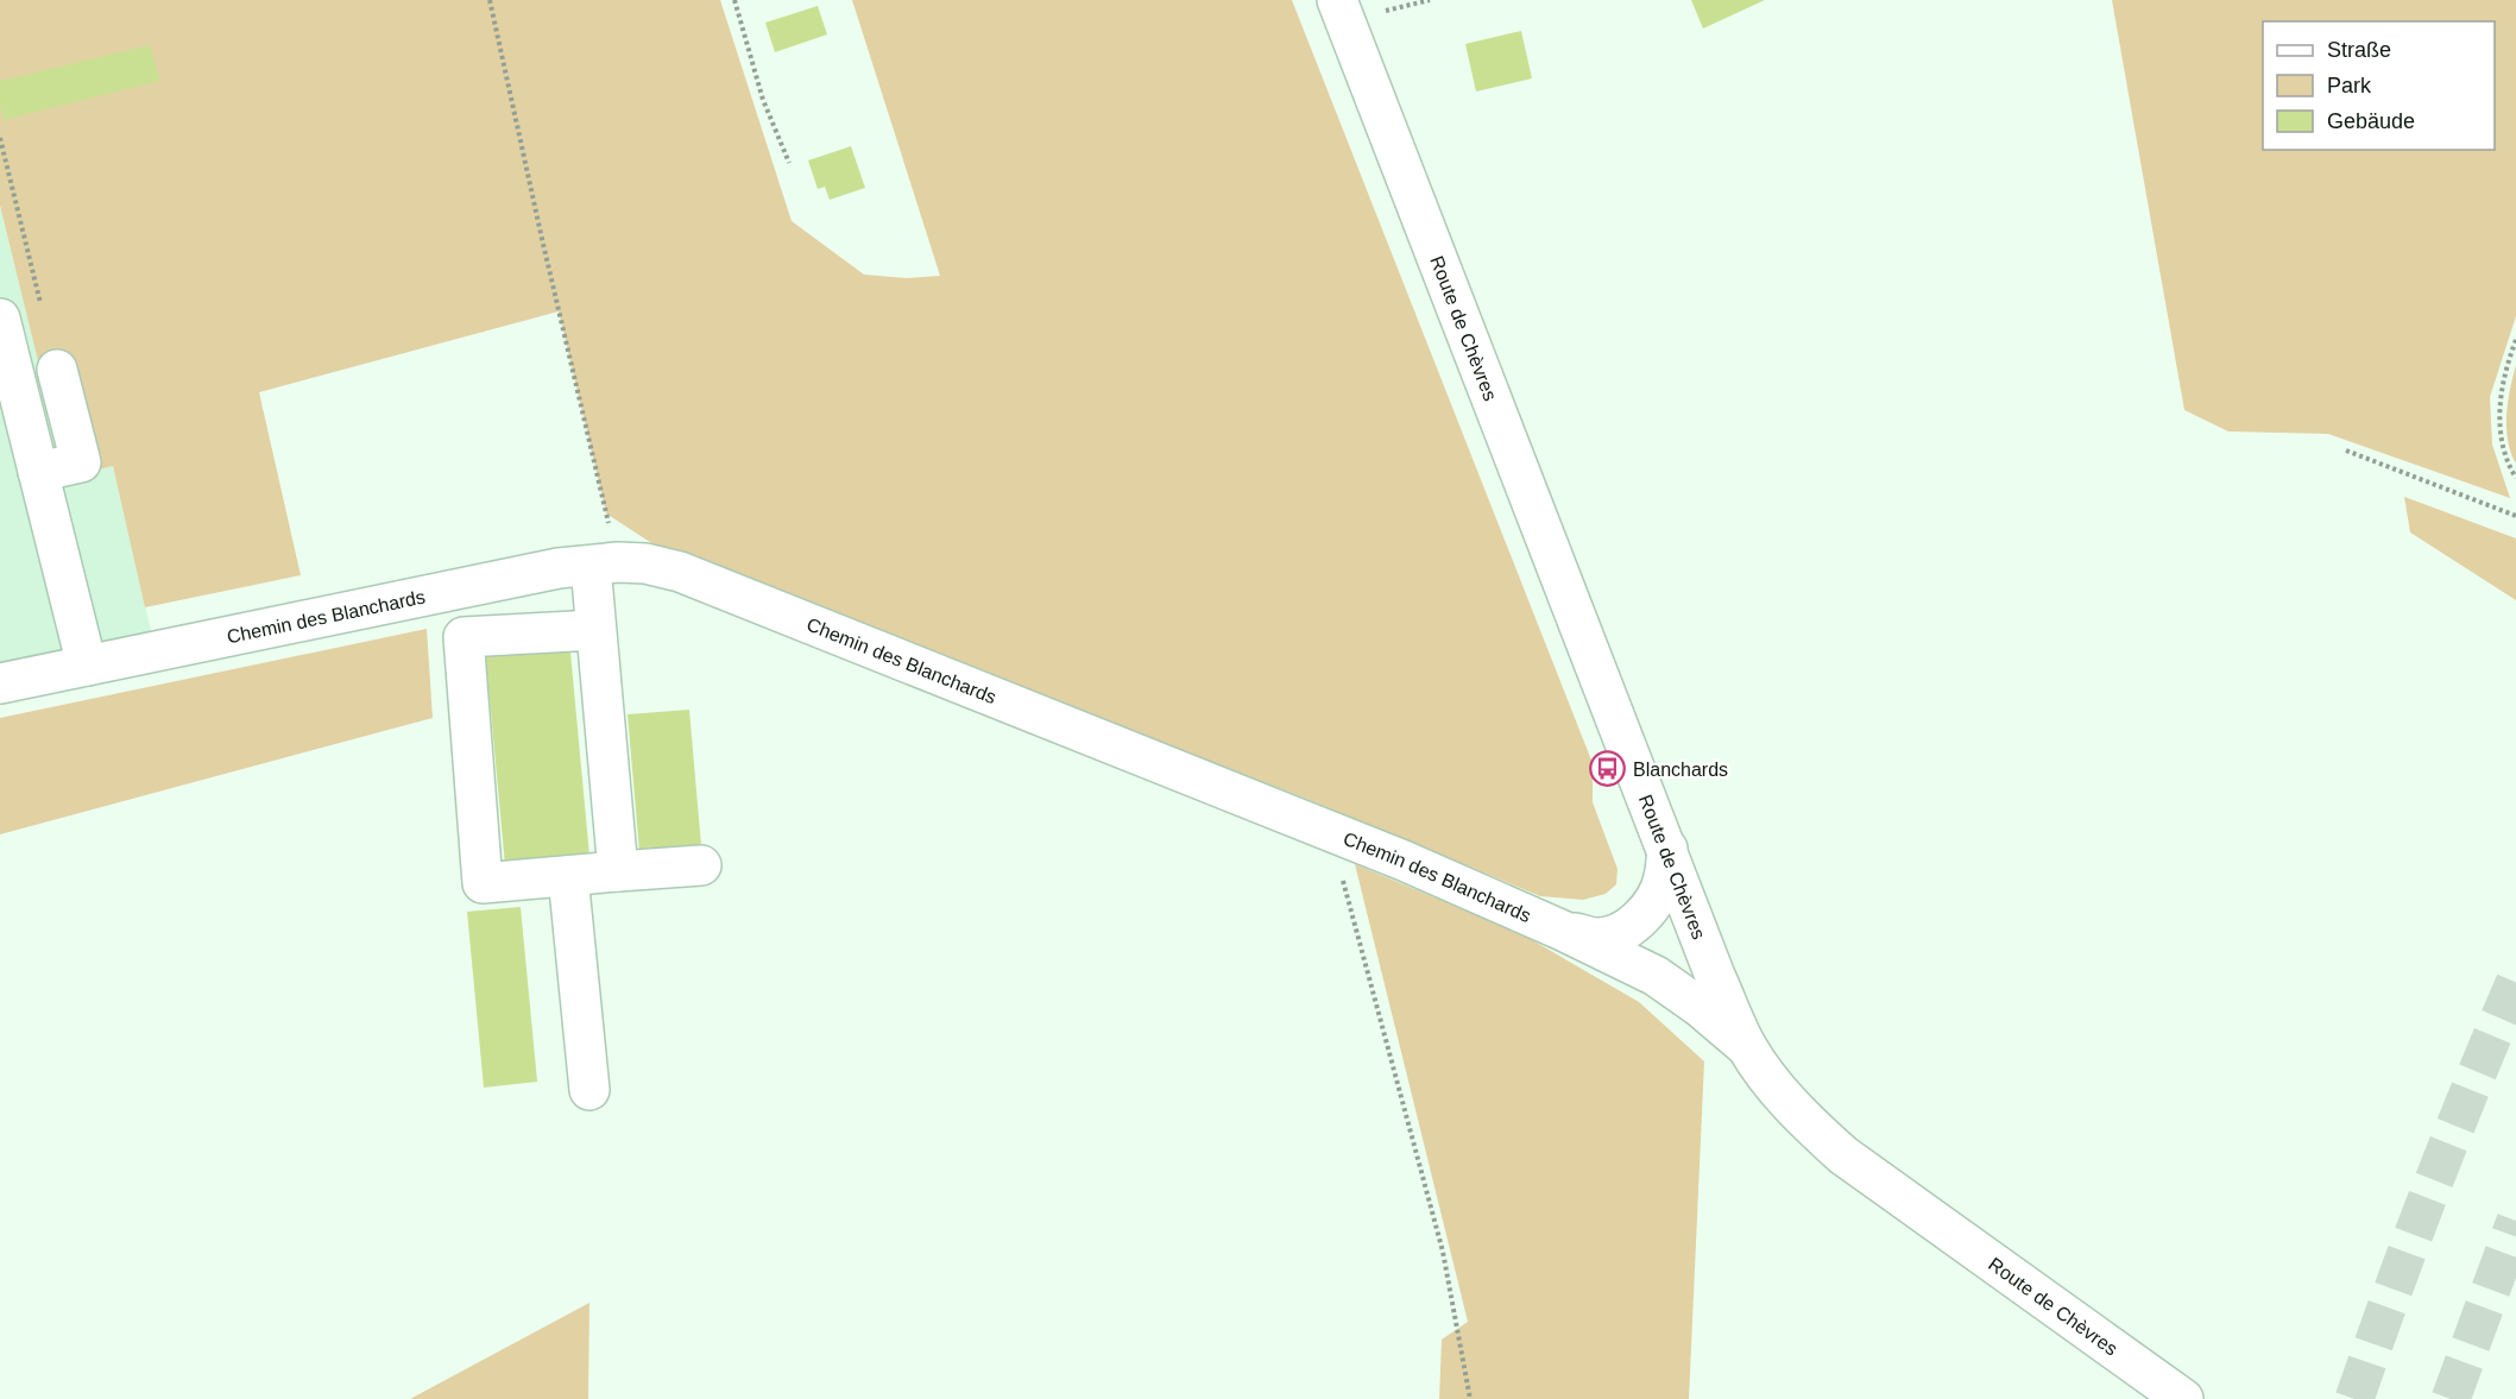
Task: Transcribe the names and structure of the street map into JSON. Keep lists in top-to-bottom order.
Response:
{
  "streets": {
    "street": ["Route de Chèvres", "Chemin des Blanchards"]
  },
  "crossings": [
    ["Route de Chèvres", "Chemin des Blanchards"]
  ],
  "places": {
    "bus stop": ["Blanchards"]
  },
  "legend": ["Straße", "Park", "Gebäude"]
}
